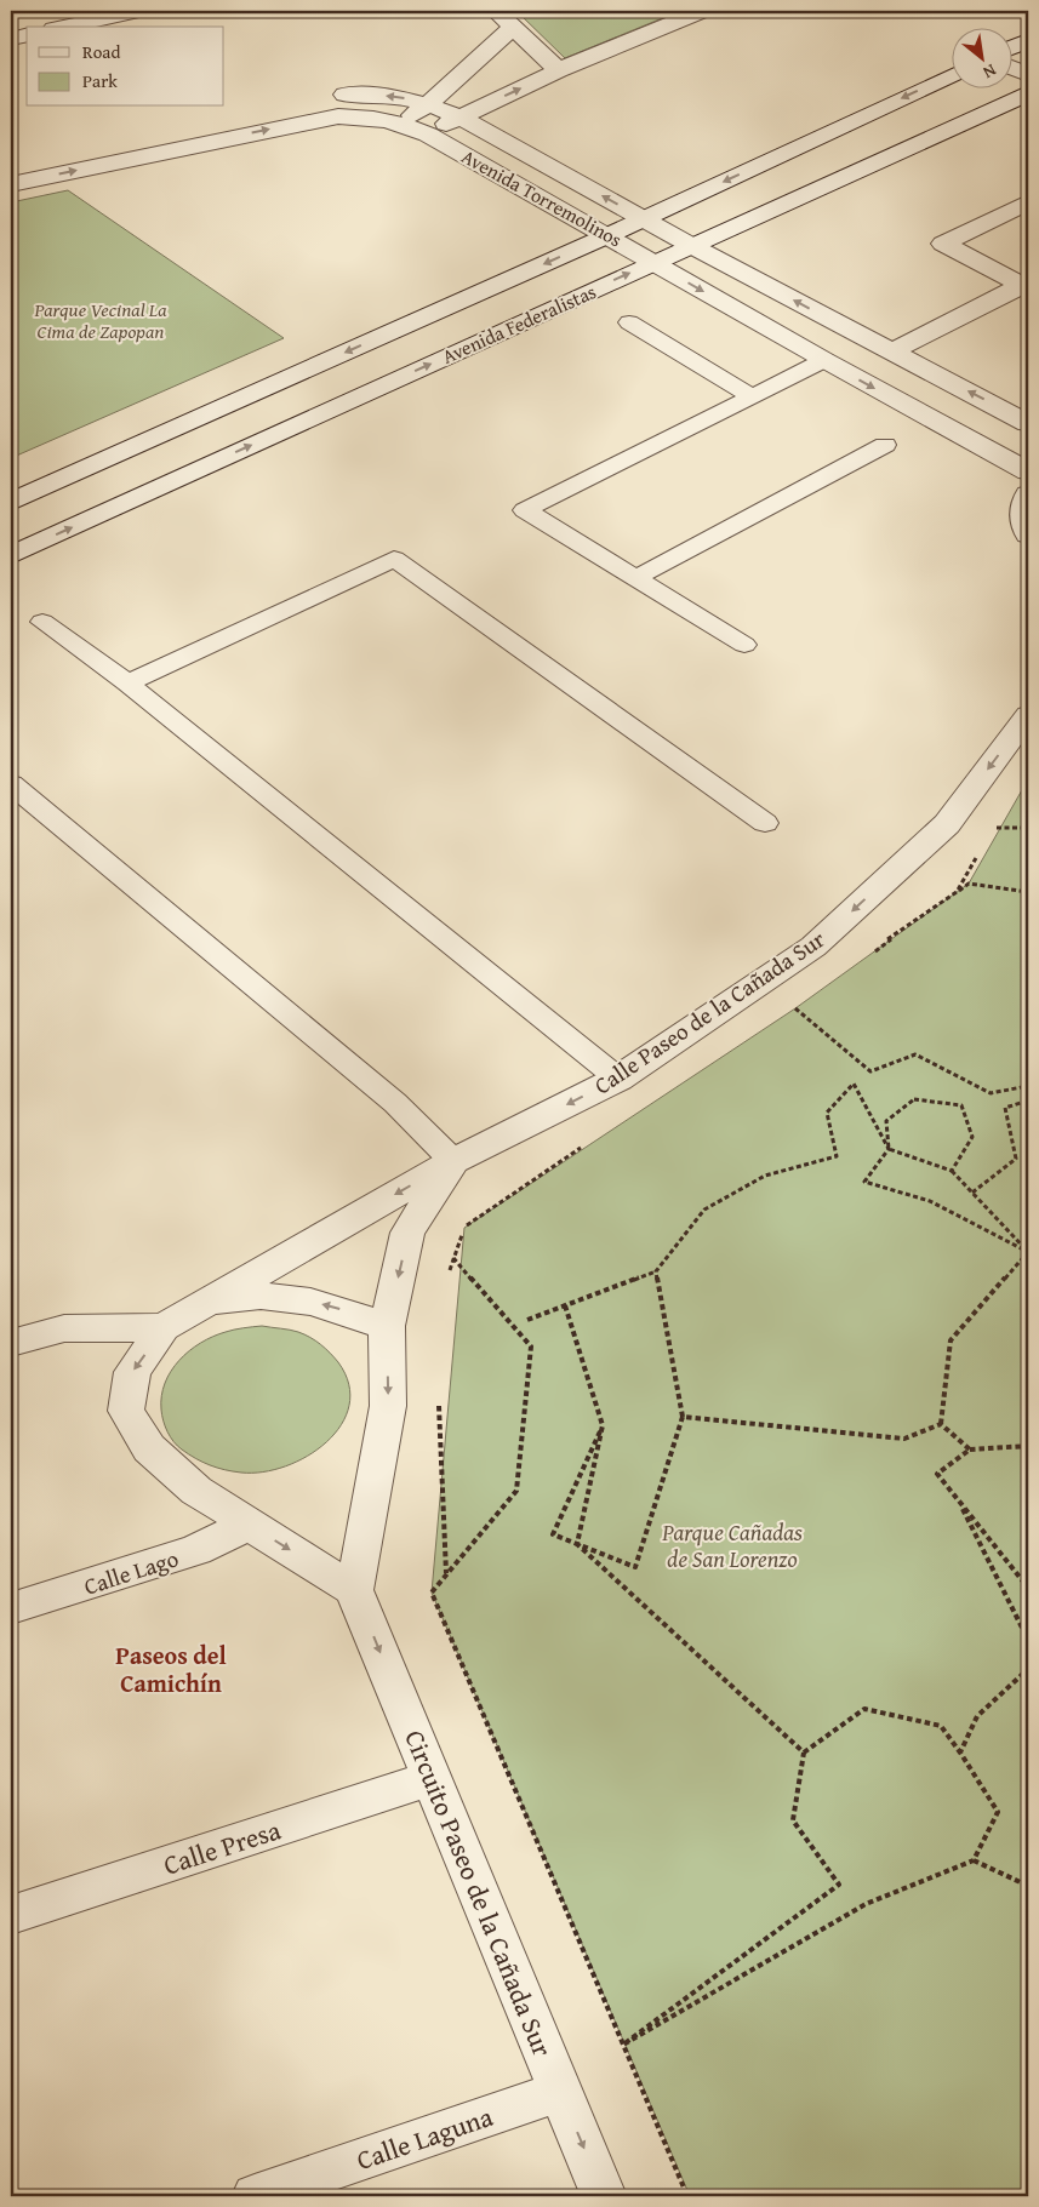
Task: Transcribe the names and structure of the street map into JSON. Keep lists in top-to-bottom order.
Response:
{
  "streets": {
    "street": [
      "Avenida Torremolinos",
      "Avenida Federalistas",
      "Calle Paseo de la Cañada Sur",
      "Calle Lago",
      "Calle Presa",
      "Circuito Paseo de la Cañada Sur",
      "Calle Laguna"
    ]
  },
  "crossings": [
    ["Avenida Torremolinos", "Avenida Federalistas"],
    ["Calle Presa", "Circuito Paseo de la Cañada Sur"],
    ["Circuito Paseo de la Cañada Sur", "Calle Laguna"]
  ],
  "one_way": ["Calle Paseo de la Cañada Sur", "Circuito Paseo de la Cañada Sur"],
  "districts": ["Paseos del Camichín"],
  "parks": ["Parque Vecinal La Cima de Zapopan", "Parque Cañadas de San Lorenzo"],
  "legend": ["Road", "Park"],
  "north": "bottom right"
}
